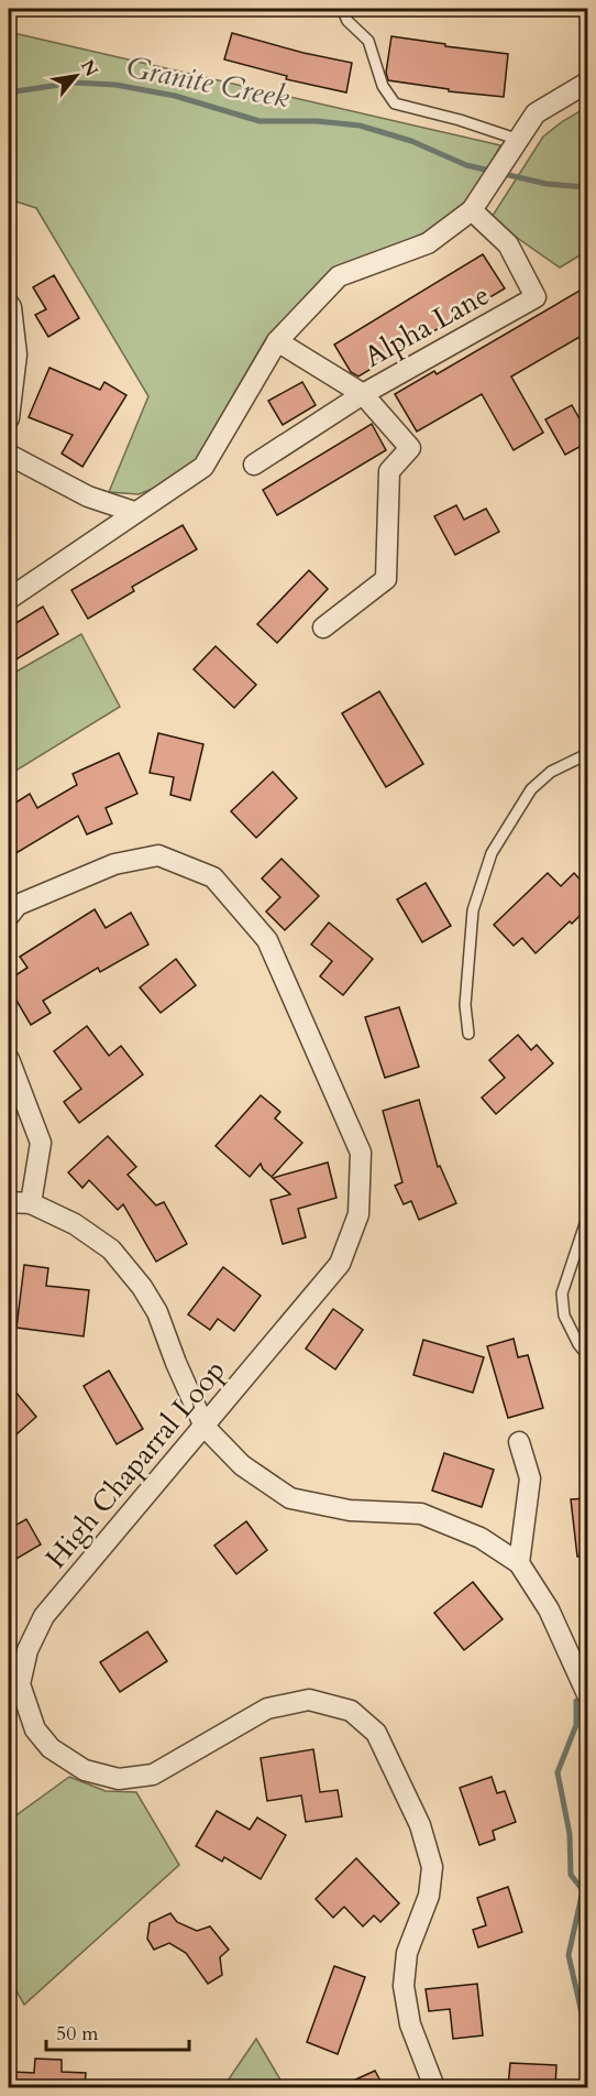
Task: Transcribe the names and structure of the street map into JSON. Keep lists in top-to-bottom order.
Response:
{
  "streets": {
    "street": ["Alpha Lane", "High Chaparral Loop"]
  },
  "water": ["Granite Creek"],
  "scale_bar": "50 m",
  "north": "top right"
}
